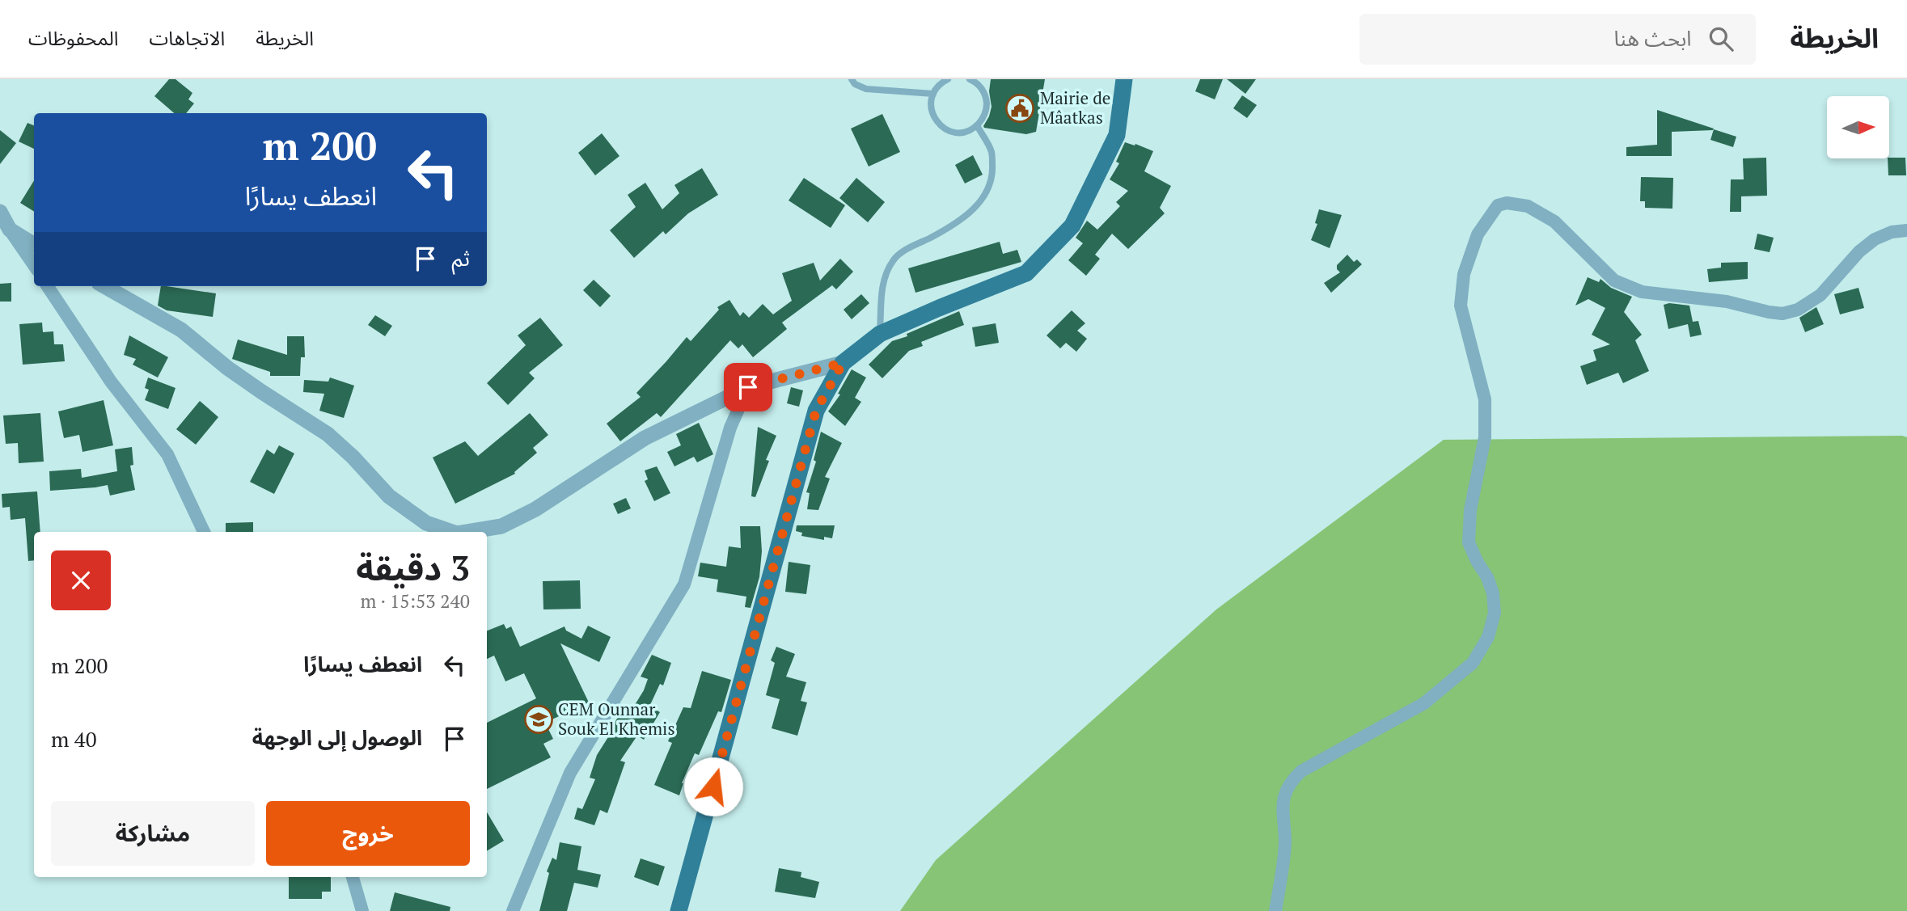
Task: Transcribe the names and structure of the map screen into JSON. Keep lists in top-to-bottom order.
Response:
{
  "places": {
    "public building": ["Mairie de Mâatkas"],
    "school or university": ["CEM Ounnar Souk El Khemis"]
  },
  "north": "right",
  "page": {
    "header": "الخريطة",
    "search": "ابحث هنا",
    "nav": ["الخريطة", "الاتجاهات", "المحفوظات"],
    "turn": ["200 m", "انعطف يسارًا"],
    "then": "ثم",
    "heading": ["3 دقيقة", "240 m · 15:53"],
    "list": [
      {
        "name": "انعطف يسارًا",
        "value": "200 m"
      },
      {
        "name": "الوصول إلى الوجهة",
        "value": "40 m"
      }
    ],
    "buttons": ["خروج", "مشاركة"]
  }
}
